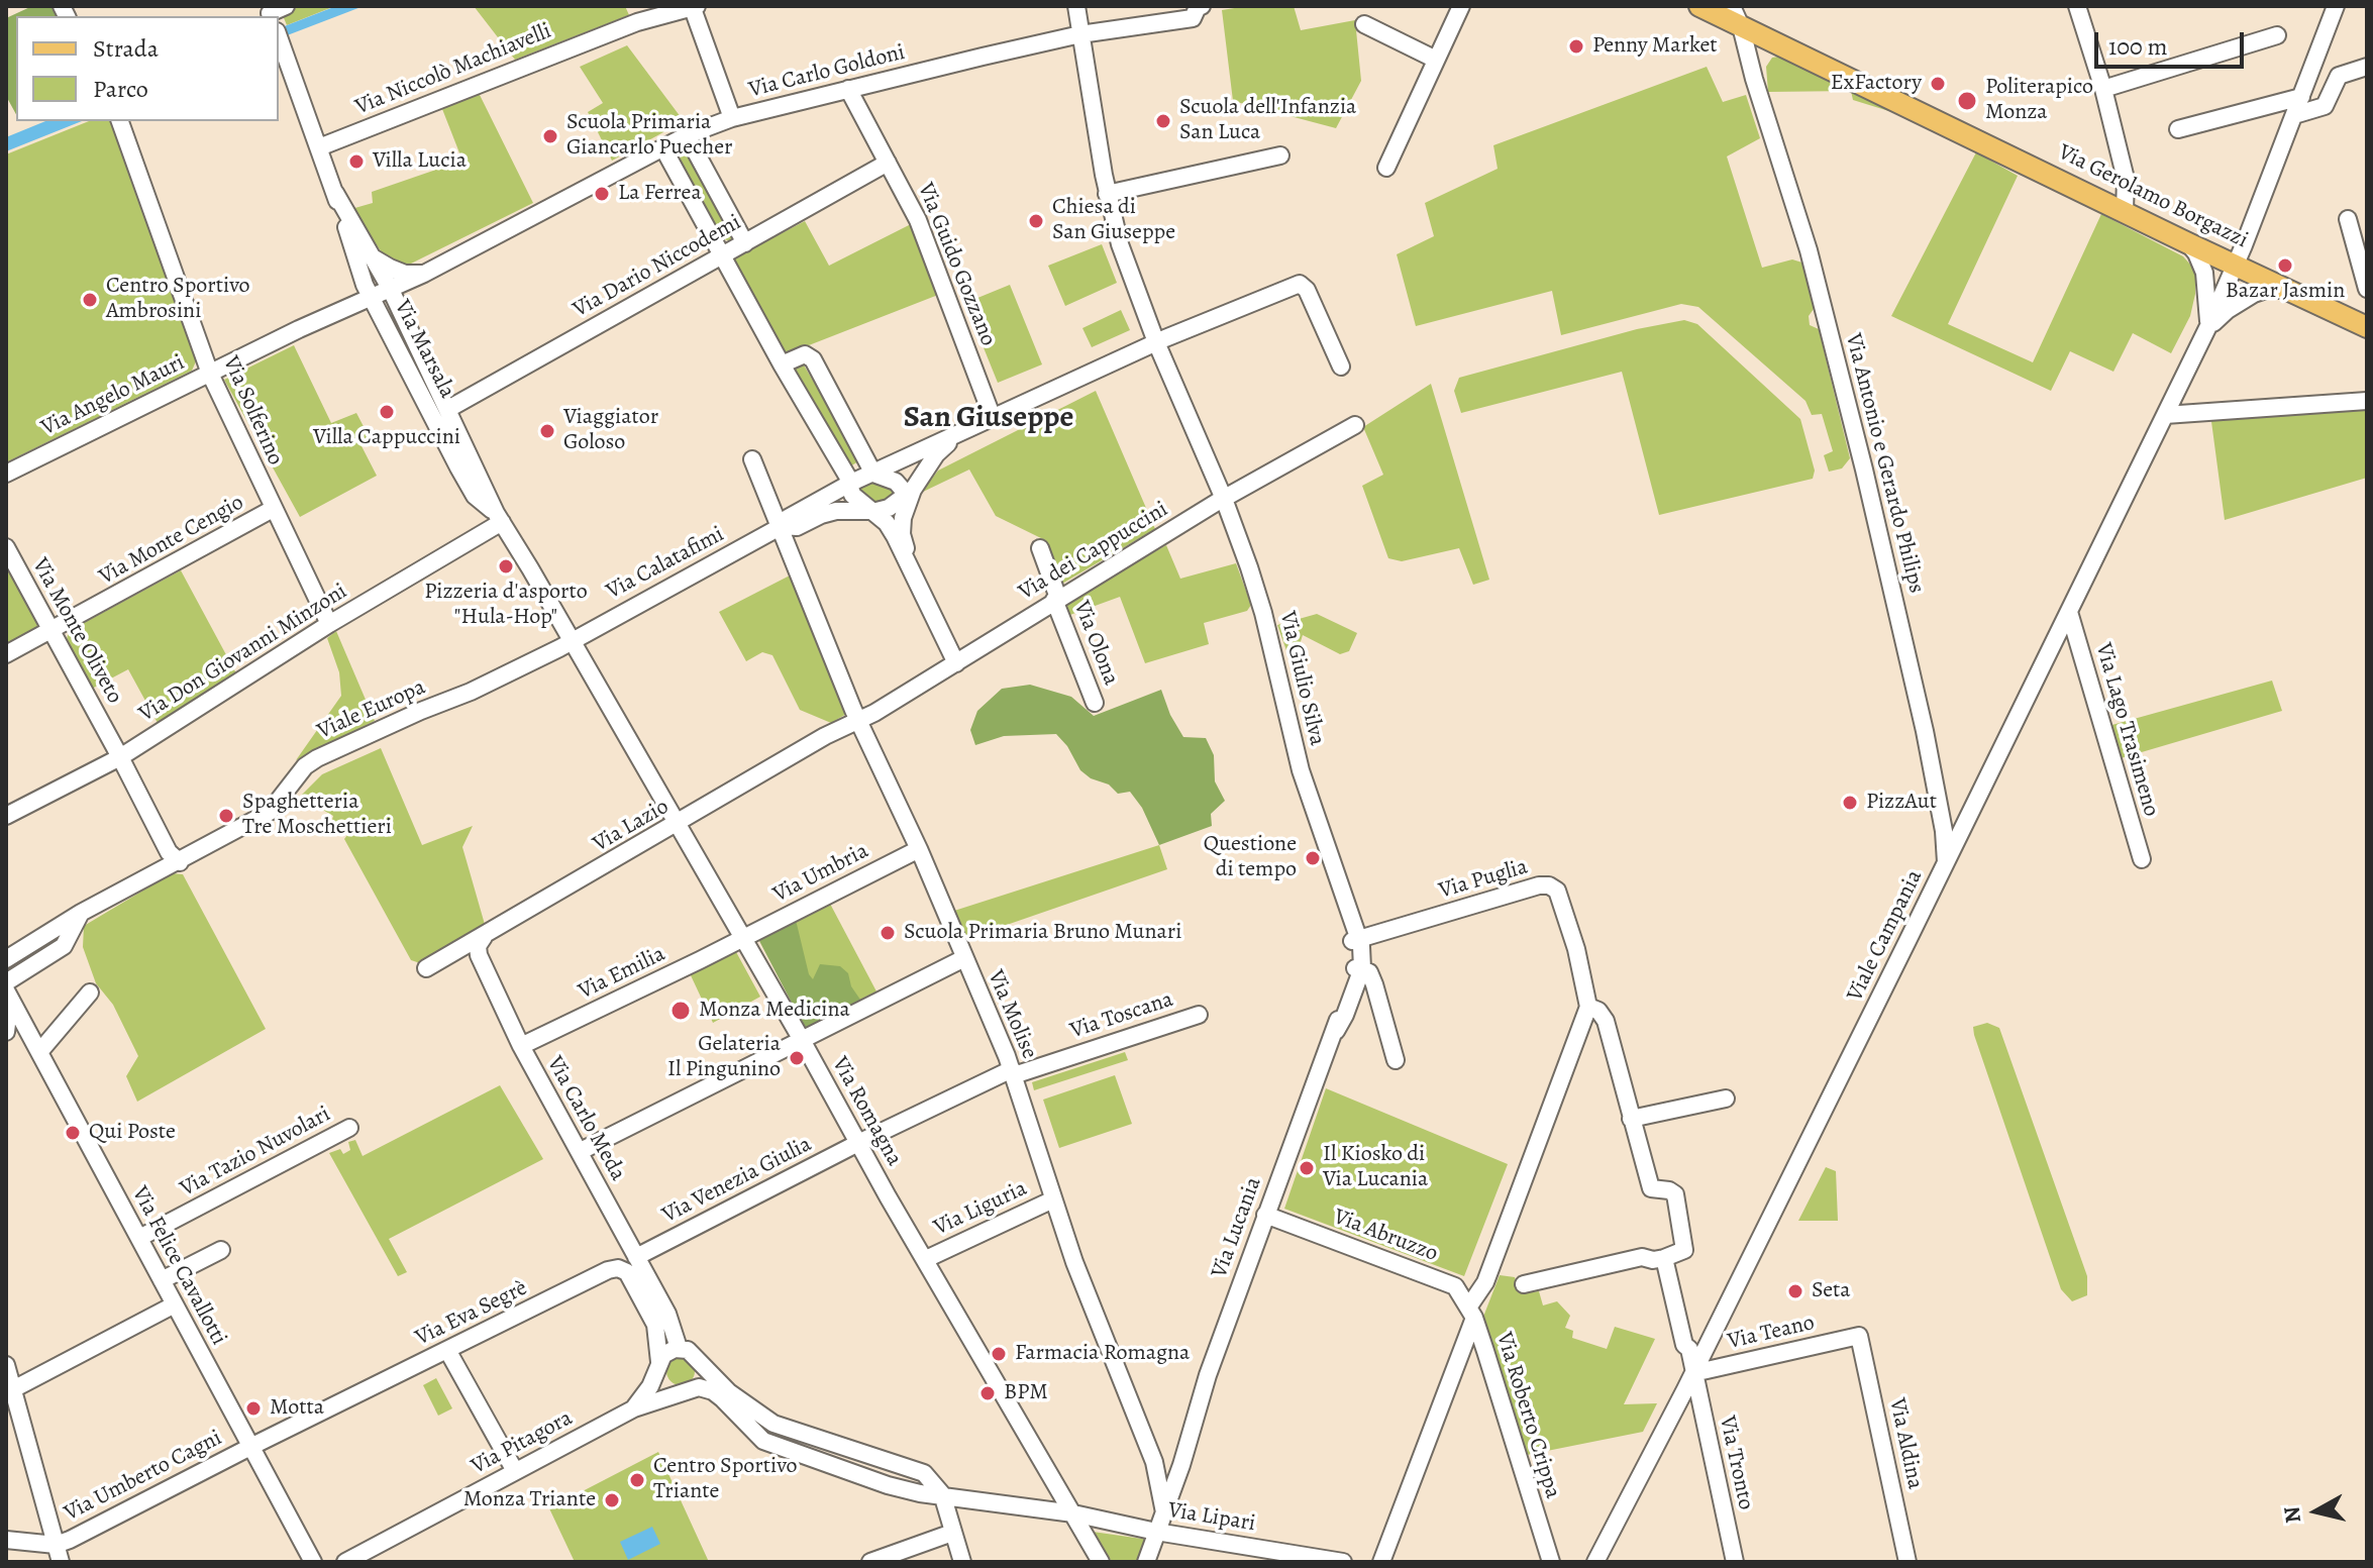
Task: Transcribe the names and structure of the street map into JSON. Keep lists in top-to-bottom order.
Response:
{
  "streets": {
    "main road": ["Via Gerolamo Borgazzi"],
    "street": [
      "Via Niccolò Machiavelli",
      "Via Carlo Goldoni",
      "Via Guido Gozzano",
      "Via Dario Niccodemi",
      "Via Marsala",
      "Via Angelo Mauri",
      "Via Solferino",
      "Via Antonio e Gerardo Philips",
      "Via Monte Cengio",
      "Via dei Cappuccini",
      "Via Calatafimi",
      "Via Monte Oliveto",
      "Via Olona",
      "Via Don Giovanni Minzoni",
      "Via Giulio Silva",
      "Viale Europa",
      "Via Lago Trasimeno",
      "Via Lazio",
      "Via Umbria",
      "Via Puglia",
      "Viale Campania",
      "Via Emilia",
      "Via Molise",
      "Via Toscana",
      "Via Romagna",
      "Via Carlo Meda",
      "Via Tazio Nuvolari",
      "Via Venezia Giulia",
      "Via Liguria",
      "Via Lucania",
      "Via Abruzzo",
      "Via Felice Cavallotti",
      "Via Eva Segrè",
      "Via Teano",
      "Via Roberto Crippa",
      "Via Pitagora",
      "Via Aldina",
      "Via Tronto",
      "Via Umberto Cagni",
      "Via Lipari"
    ]
  },
  "crossings": [
    ["Via Niccolò Machiavelli", "Via Marsala"],
    ["Via Carlo Goldoni", "Via Guido Gozzano"],
    ["Via Carlo Goldoni", "Via Marsala"],
    ["Via Carlo Goldoni", "Via Angelo Mauri"],
    ["Via Carlo Goldoni", "Via Giulio Silva"],
    ["Via Gerolamo Borgazzi", "Via Antonio e Gerardo Philips"],
    ["Via Gerolamo Borgazzi", "Viale Campania"],
    ["Via Guido Gozzano", "Via Dario Niccodemi"],
    ["Via Guido Gozzano", "Via Calatafimi"],
    ["Via Dario Niccodemi", "Via Marsala"],
    ["Via Marsala", "Via Angelo Mauri"],
    ["Via Marsala", "Via Calatafimi"],
    ["Via Marsala", "Via Don Giovanni Minzoni"],
    ["Via Marsala", "Viale Europa"],
    ["Via Marsala", "Via Romagna"],
    ["Via Angelo Mauri", "Via Solferino"],
    ["Via Solferino", "Via Monte Cengio"],
    ["Via Solferino", "Via Don Giovanni Minzoni"],
    ["Via Antonio e Gerardo Philips", "Viale Campania"],
    ["Via Monte Cengio", "Via Monte Oliveto"],
    ["Via dei Cappuccini", "Via Olona"],
    ["Via dei Cappuccini", "Via Giulio Silva"],
    ["Via dei Cappuccini", "Via Lazio"],
    ["Via dei Cappuccini", "Via Molise"],
    ["Via Calatafimi", "Via Giulio Silva"],
    ["Via Calatafimi", "Viale Europa"],
    ["Via Calatafimi", "Via Molise"],
    ["Via Calatafimi", "Via Romagna"],
    ["Via Monte Oliveto", "Via Don Giovanni Minzoni"],
    ["Via Monte Oliveto", "Viale Europa"],
    ["Via Giulio Silva", "Via Puglia"],
    ["Via Giulio Silva", "Via Lucania"],
    ["Viale Europa", "Via Romagna"],
    ["Via Lago Trasimeno", "Viale Campania"],
    ["Via Lazio", "Via Molise"],
    ["Via Lazio", "Via Romagna"],
    ["Via Lazio", "Via Carlo Meda"],
    ["Via Umbria", "Via Emilia"],
    ["Via Umbria", "Via Molise"],
    ["Via Umbria", "Via Romagna"],
    ["Via Puglia", "Via Tronto"],
    ["Viale Campania", "Via Teano"],
    ["Viale Campania", "Via Tronto"],
    ["Via Emilia", "Via Romagna"],
    ["Via Emilia", "Via Carlo Meda"],
    ["Via Molise", "Via Toscana"],
    ["Via Molise", "Via Liguria"],
    ["Via Molise", "Via Lucania"],
    ["Via Toscana", "Via Romagna"],
    ["Via Toscana", "Via Venezia Giulia"],
    ["Via Romagna", "Via Venezia Giulia"],
    ["Via Romagna", "Via Liguria"],
    ["Via Romagna", "Via Lipari"],
    ["Via Carlo Meda", "Via Venezia Giulia"],
    ["Via Carlo Meda", "Via Eva Segrè"],
    ["Via Carlo Meda", "Via Pitagora"],
    ["Via Tazio Nuvolari", "Via Felice Cavallotti"],
    ["Via Lucania", "Via Abruzzo"],
    ["Via Abruzzo", "Via Roberto Crippa"],
    ["Via Felice Cavallotti", "Via Eva Segrè"],
    ["Via Felice Cavallotti", "Via Umberto Cagni"],
    ["Via Eva Segrè", "Via Pitagora"],
    ["Via Eva Segrè", "Via Umberto Cagni"],
    ["Via Teano", "Via Aldina"],
    ["Via Teano", "Via Tronto"]
  ],
  "districts": ["San Giuseppe"],
  "places": [
    "Penny Market",
    "ExFactory",
    "Politerapico Monza",
    "Scuola dell'Infanzia San Luca",
    "Scuola Primaria Giancarlo Puecher",
    "Villa Lucia",
    "La Ferrea",
    "Chiesa di San Giuseppe",
    "Bazar Jasmin",
    "Centro Sportivo Ambrosini",
    "Villa Cappuccini",
    "Viaggiator Goloso",
    "Pizzeria d'asporto \"Hula-Hop\"",
    "PizzAut",
    "Spaghetteria Tre Moschettieri",
    "Questione di tempo",
    "Scuola Primaria Bruno Munari",
    "Monza Medicina",
    "Gelateria Il Pingunino",
    "Qui Poste",
    "Il Kiosko di Via Lucania",
    "Seta",
    "Farmacia Romagna",
    "BPM",
    "Motta",
    "Centro Sportivo Triante",
    "Monza Triante"
  ],
  "legend": ["Strada", "Parco"],
  "scale_bar": "100 m",
  "north": "left"
}
